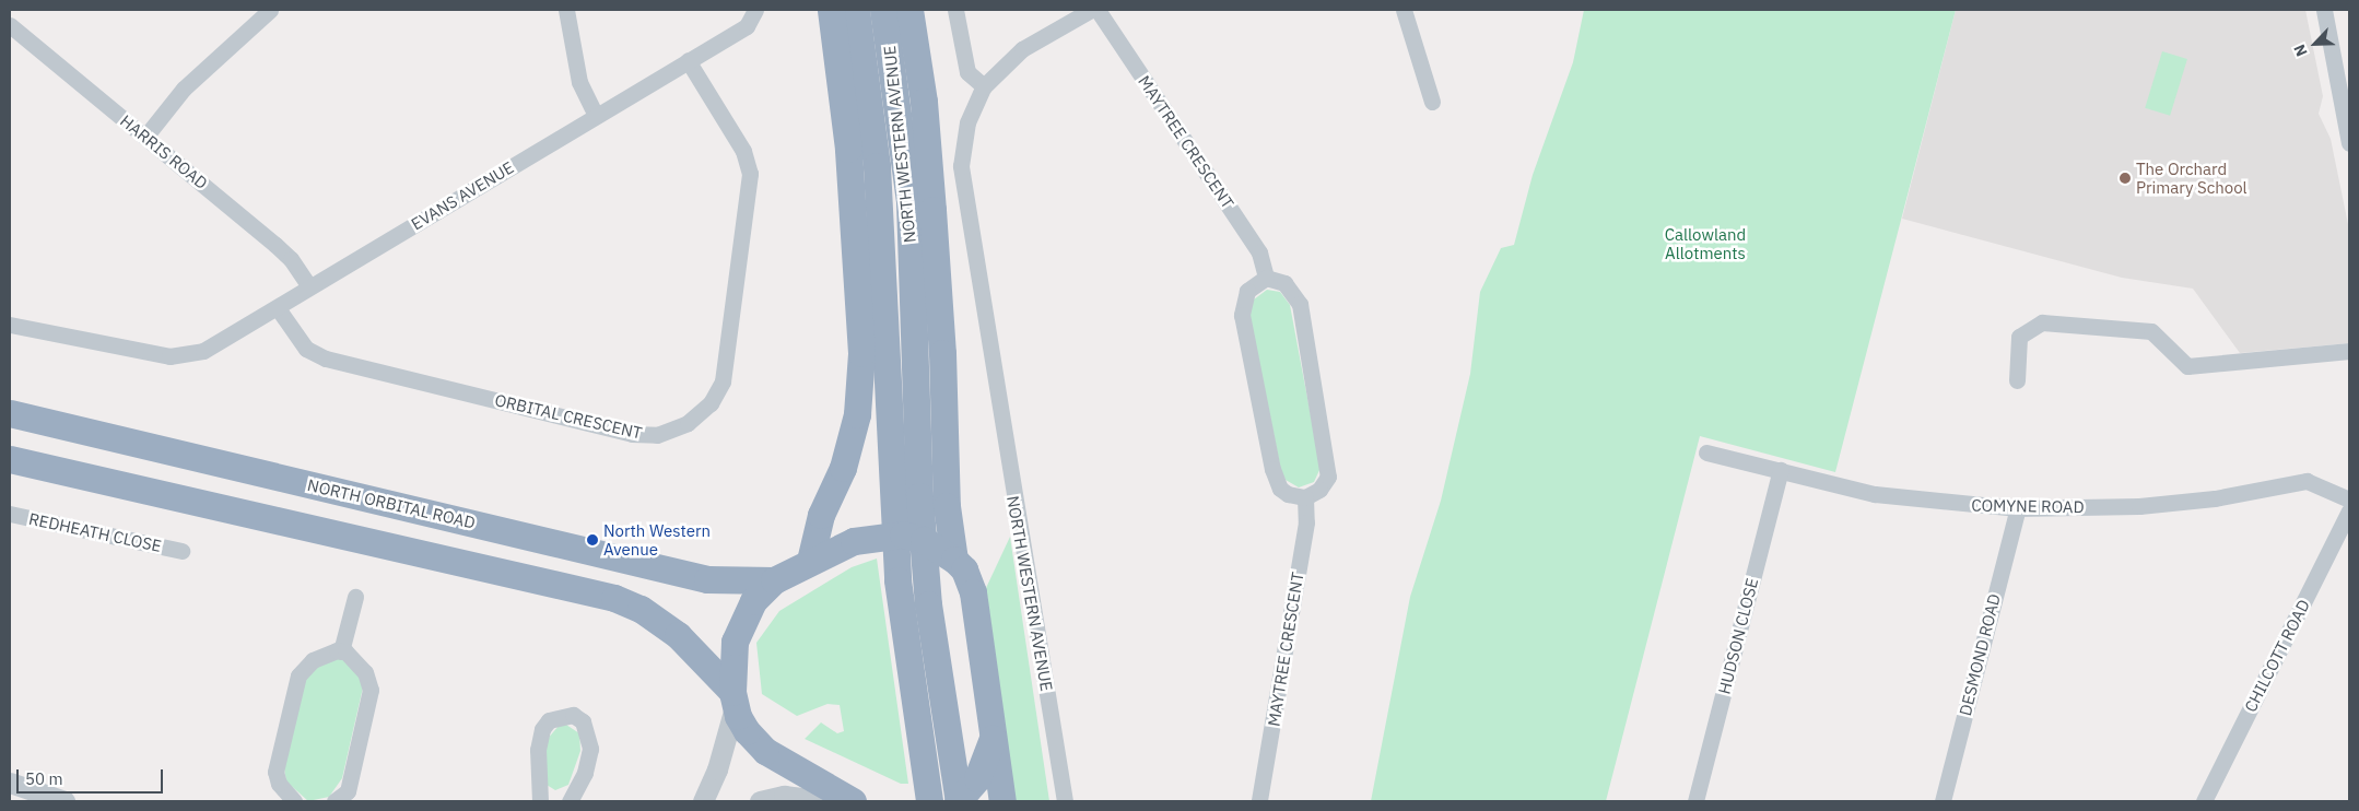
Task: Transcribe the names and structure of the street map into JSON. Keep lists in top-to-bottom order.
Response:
{
  "streets": {
    "highway": ["NORTH WESTERN AVENUE", "NORTH ORBITAL ROAD"],
    "street": [
      "MAYTREE CRESCENT",
      "HARRIS ROAD",
      "EVANS AVENUE",
      "ORBITAL CRESCENT",
      "COMYNE ROAD",
      "REDHEATH CLOSE",
      "HUDSON CLOSE",
      "DESMOND ROAD",
      "CHILCOTT ROAD"
    ]
  },
  "crossings": [
    ["HARRIS ROAD", "EVANS AVENUE"],
    ["EVANS AVENUE", "ORBITAL CRESCENT"],
    ["COMYNE ROAD", "HUDSON CLOSE"],
    ["COMYNE ROAD", "DESMOND ROAD"]
  ],
  "parks": ["Callowland Allotments"],
  "places": ["The Orchard Primary School", "North Western Avenue"],
  "scale_bar": "50 m",
  "north": "bottom left"
}
